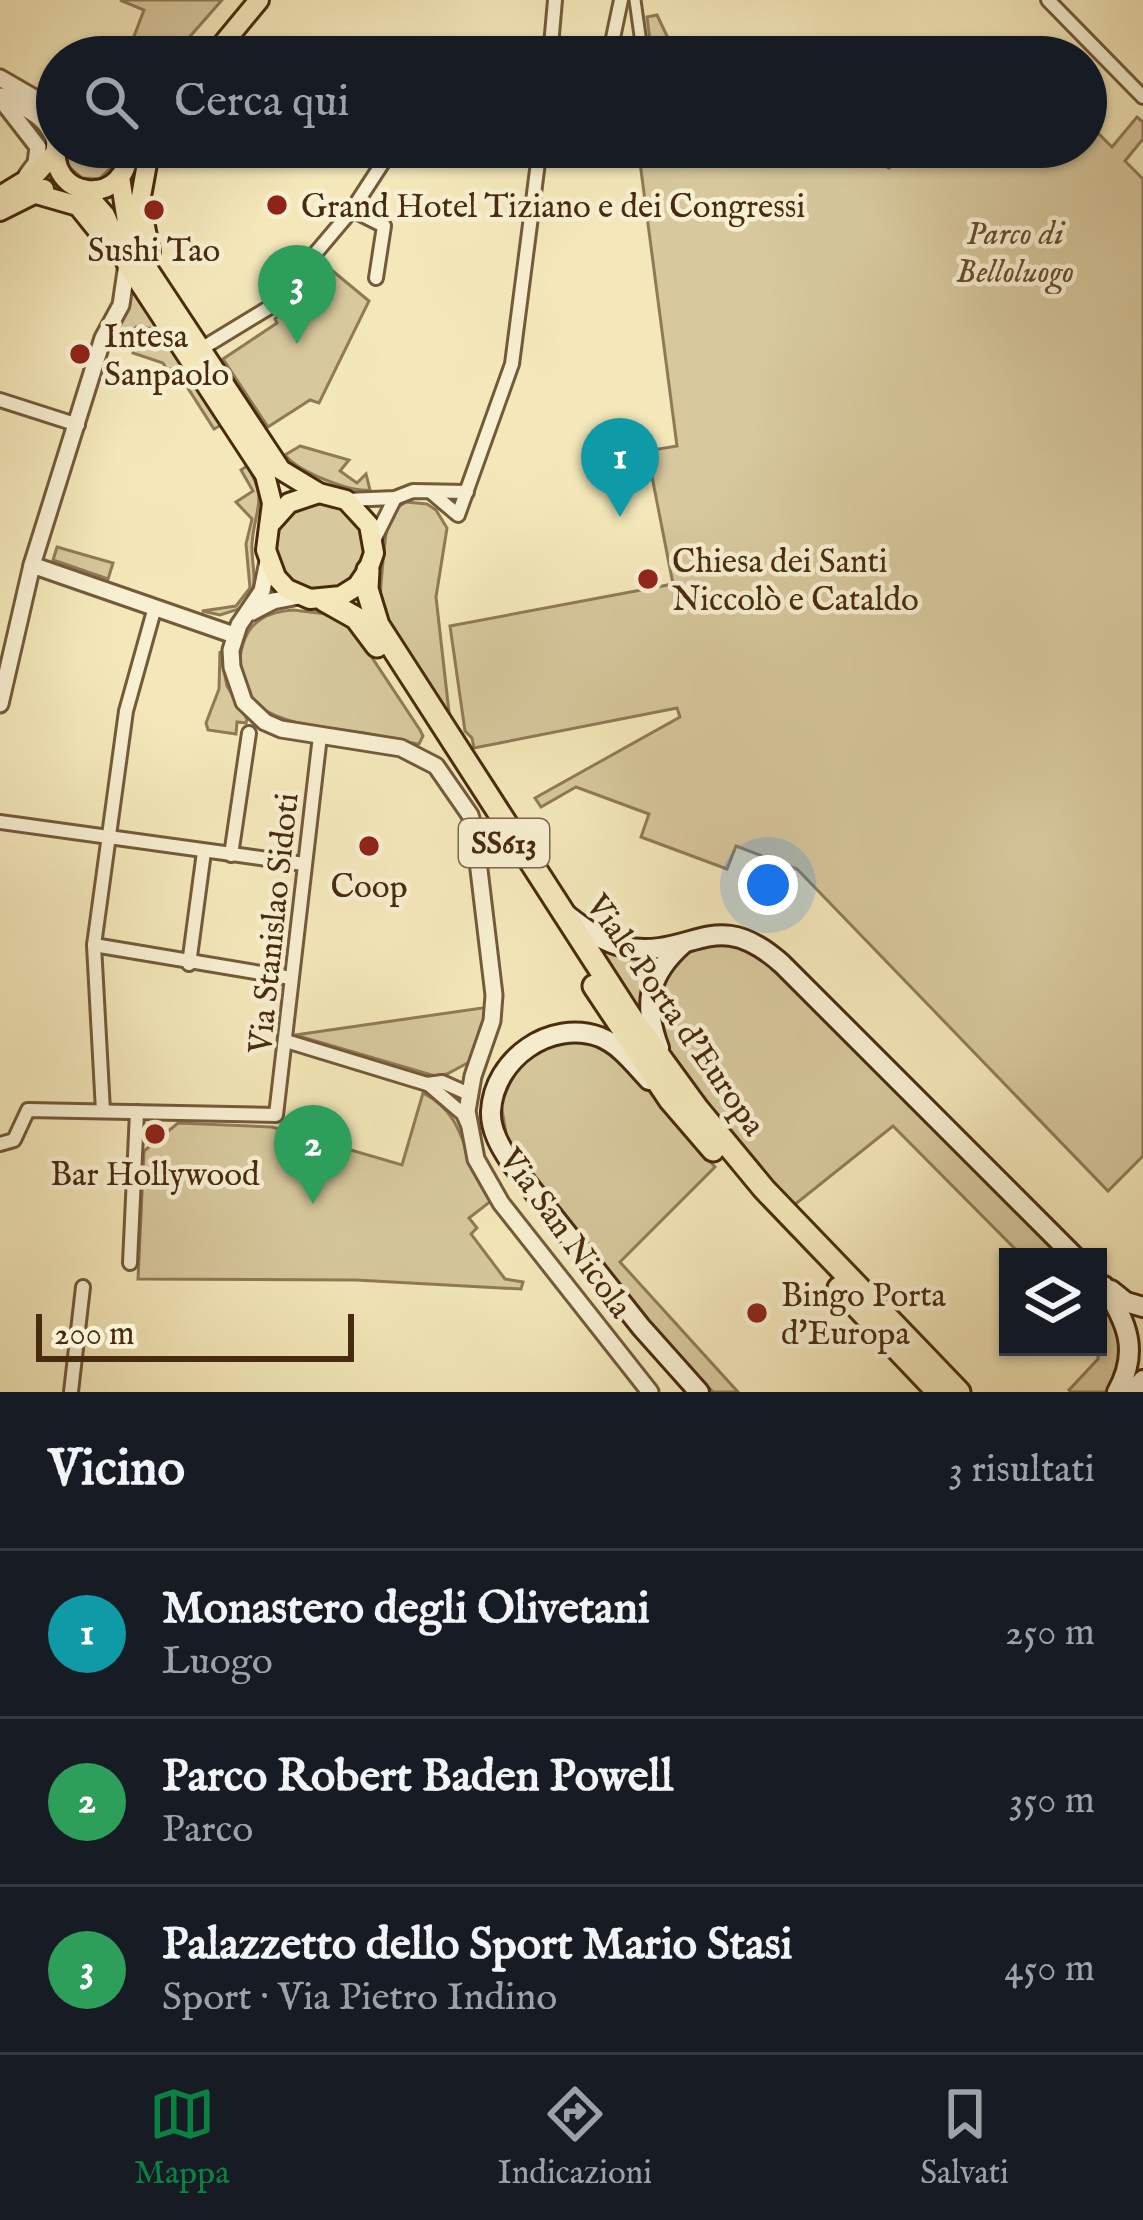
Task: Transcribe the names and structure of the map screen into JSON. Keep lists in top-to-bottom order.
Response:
{
  "streets": {
    "highway": ["SS613", "Viale Porta d'Europa"],
    "street": ["Via Stanislao Sidoti", "Via San Nicola"]
  },
  "crossings": [
    ["Via Stanislao Sidoti", "Via San Nicola"]
  ],
  "parks": ["Parco di Belloluogo"],
  "places": [
    "Grand Hotel Tiziano e dei Congressi",
    "Sushi Tao",
    "Intesa Sanpaolo",
    "Chiesa dei Santi Niccolò e Cataldo",
    "Coop",
    "Bar Hollywood",
    "Bingo Porta d'Europa"
  ],
  "scale_bar": "200 m",
  "page": {
    "search": "Cerca qui",
    "pins": ["3", "1", "2"],
    "scale": "200 m",
    "heading": ["Vicino", "3 risultati"],
    "list": [
      {
        "mark": "1",
        "name": "Monastero degli Olivetani",
        "note": "Luogo",
        "value": "250 m"
      },
      {
        "mark": "2",
        "name": "Parco Robert Baden Powell",
        "note": "Parco",
        "value": "350 m"
      },
      {
        "mark": "3",
        "name": "Palazzetto dello Sport Mario Stasi",
        "note": "Sport · Via Pietro Indino",
        "value": "450 m"
      }
    ],
    "nav": ["Mappa", "Indicazioni", "Salvati"]
  }
}
